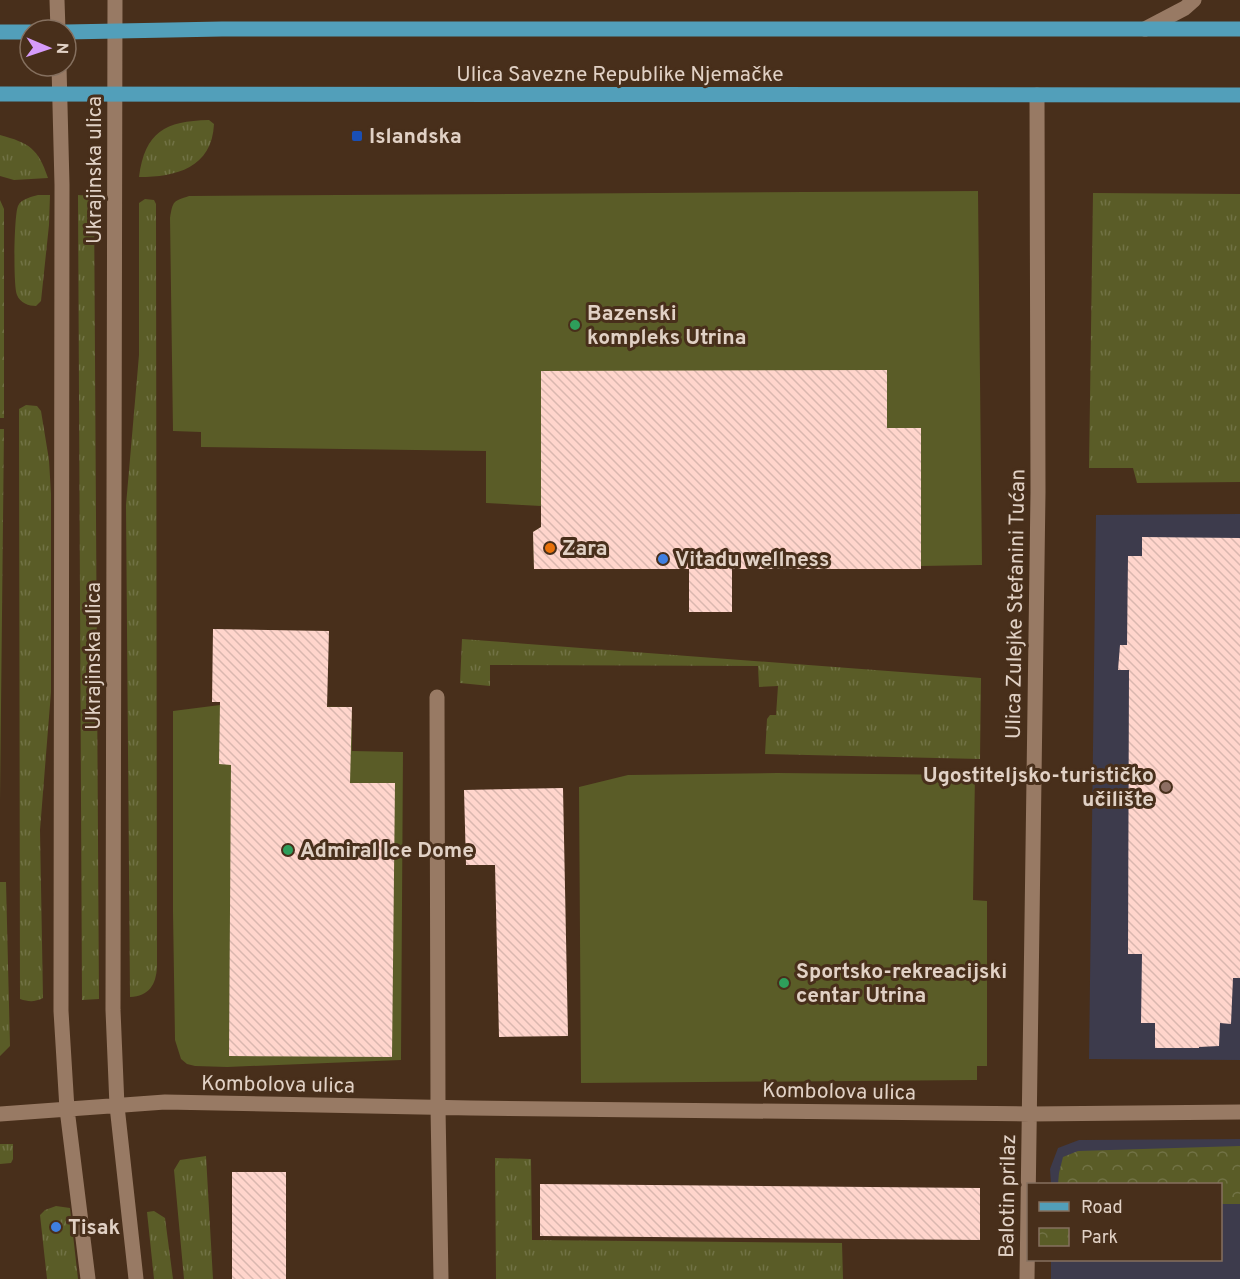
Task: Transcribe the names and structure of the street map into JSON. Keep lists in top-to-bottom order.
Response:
{
  "streets": {
    "main road": ["Ulica Savezne Republike Njemačke"],
    "street": [
      "Ukrajinska ulica",
      "Ulica Zulejke Stefanini Tućan",
      "Kombolova ulica",
      "Balotin prilaz"
    ]
  },
  "crossings": [
    ["Ulica Savezne Republike Njemačke", "Ukrajinska ulica"],
    ["Ulica Savezne Republike Njemačke", "Ulica Zulejke Stefanini Tućan"],
    ["Ukrajinska ulica", "Kombolova ulica"],
    ["Ulica Zulejke Stefanini Tućan", "Kombolova ulica"],
    ["Ulica Zulejke Stefanini Tućan", "Balotin prilaz"],
    ["Kombolova ulica", "Balotin prilaz"]
  ],
  "places": {
    "transit": ["Islandska"],
    "other": [
      "Bazenski kompleks Utrina",
      "Zara",
      "Vitadu wellness",
      "Ugostiteljsko-turističko učilište",
      "Admiral Ice Dome",
      "Sportsko-rekreacijski centar Utrina",
      "Tisak"
    ]
  },
  "legend": ["Road", "Park"],
  "north": "right"
}
